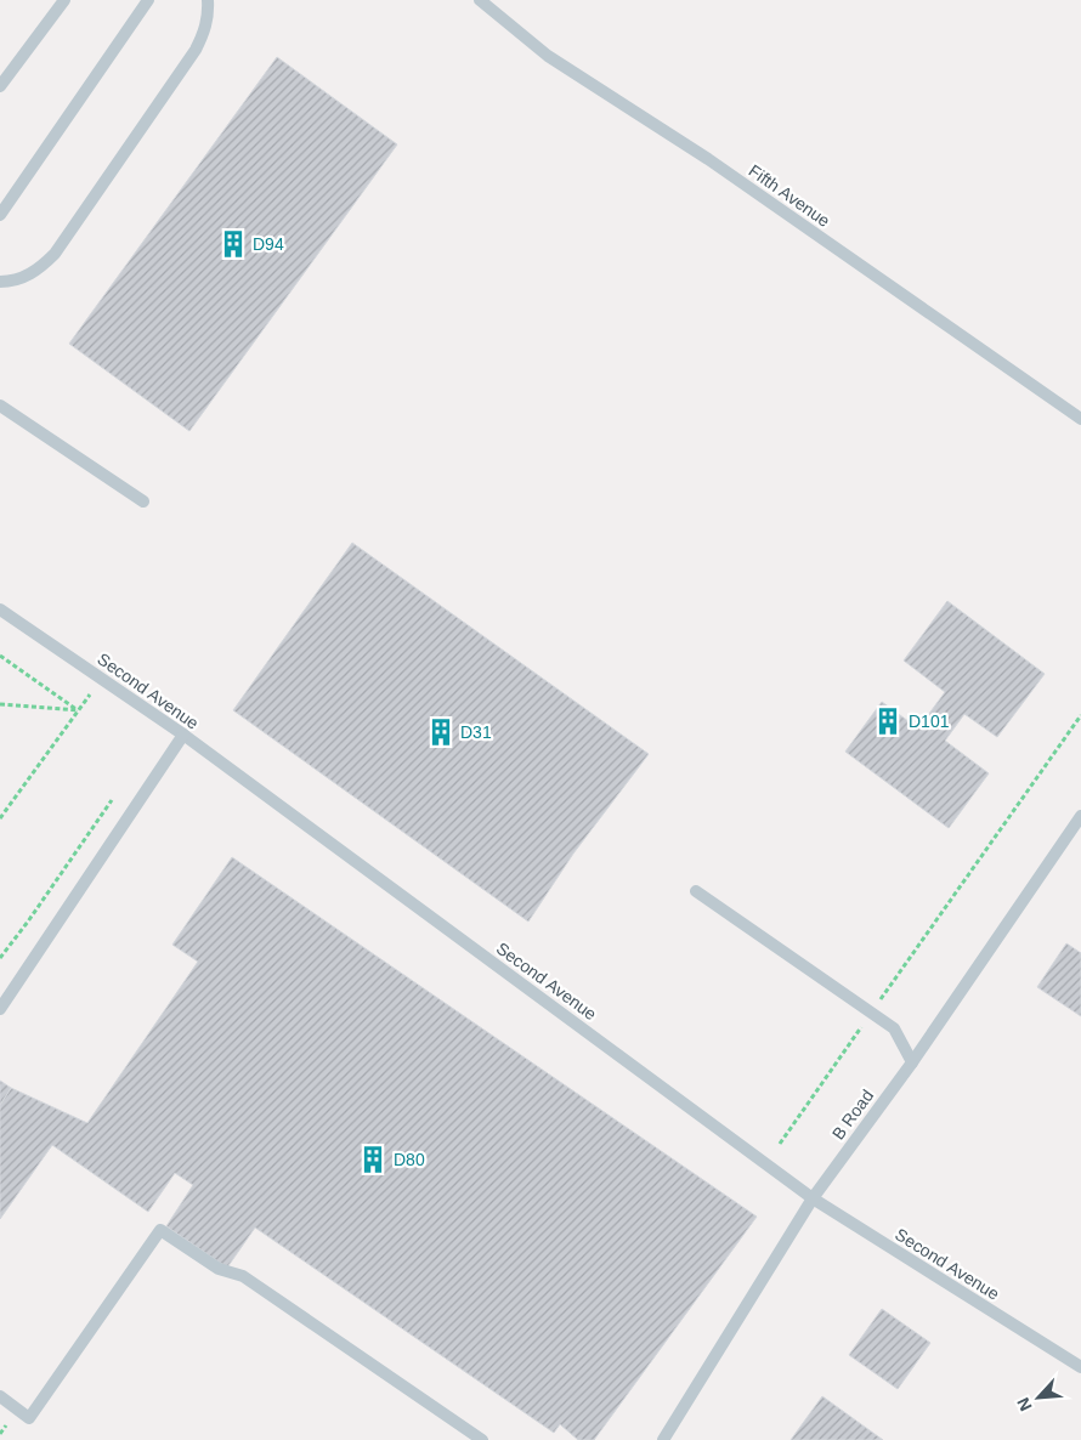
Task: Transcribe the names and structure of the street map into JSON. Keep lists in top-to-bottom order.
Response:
{
  "streets": {
    "lane": ["Fifth Avenue", "Second Avenue", "B Road"]
  },
  "crossings": [
    ["Second Avenue", "B Road"]
  ],
  "places": {
    "building": [
      "D94",
      "D101",
      "D31",
      "D80"
    ]
  },
  "north": "bottom left"
}
